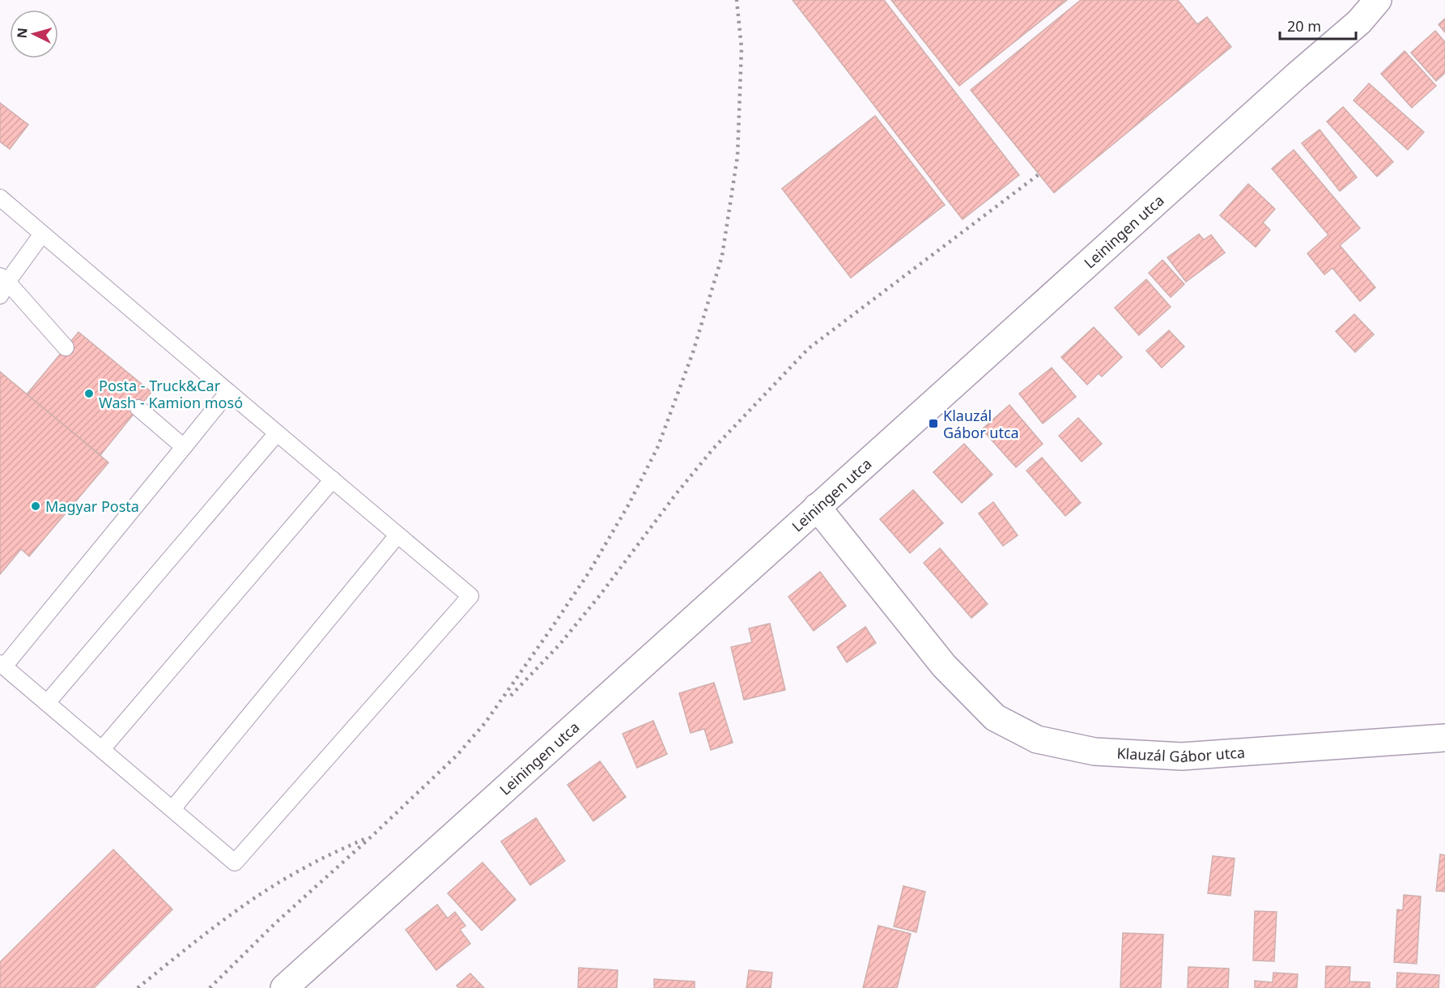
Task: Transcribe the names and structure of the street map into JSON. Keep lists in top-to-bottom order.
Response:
{
  "streets": {
    "street": ["Leiningen utca", "Klauzál Gábor utca"]
  },
  "crossings": [
    ["Leiningen utca", "Klauzál Gábor utca"]
  ],
  "places": {
    "other": ["Posta - Truck&Car Wash - Kamion mosó", "Magyar Posta"],
    "transit": ["Klauzál Gábor utca"]
  },
  "scale_bar": "20 m",
  "north": "left"
}
